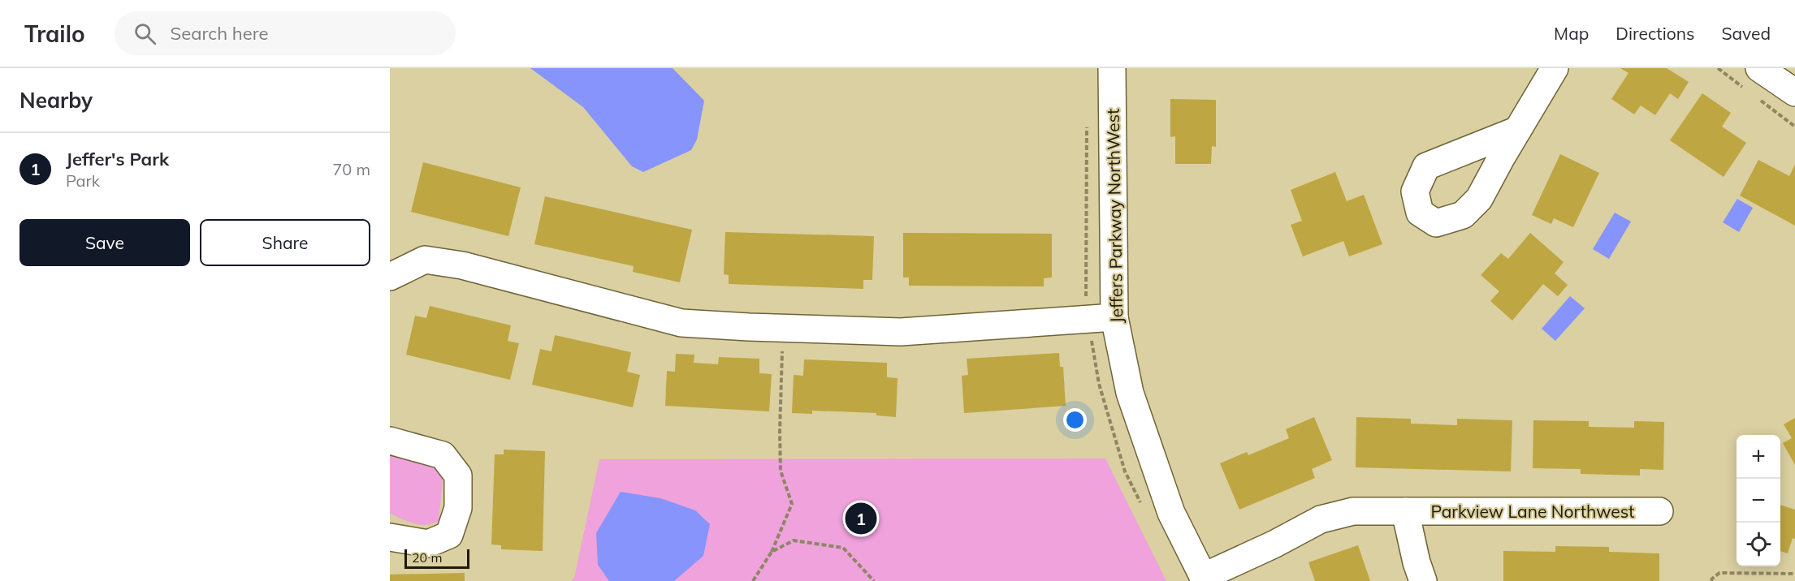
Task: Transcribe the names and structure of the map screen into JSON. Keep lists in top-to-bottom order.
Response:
{
  "streets": {
    "street": ["Jeffers Parkway NorthWest", "Parkview Lane Northwest"]
  },
  "crossings": [
    ["Jeffers Parkway NorthWest", "Parkview Lane Northwest"]
  ],
  "scale_bar": "20 m",
  "page": {
    "header": "Trailo",
    "search": "Search here",
    "nav": ["Map", "Directions", "Saved"],
    "heading": "Nearby",
    "list": [
      {
        "mark": "1",
        "name": "Jeffer's Park",
        "note": "Park",
        "value": "70 m"
      }
    ],
    "buttons": ["Save", "Share"],
    "map_buttons": ["+", "−"],
    "pins": "1",
    "scale": "20 m"
  }
}
